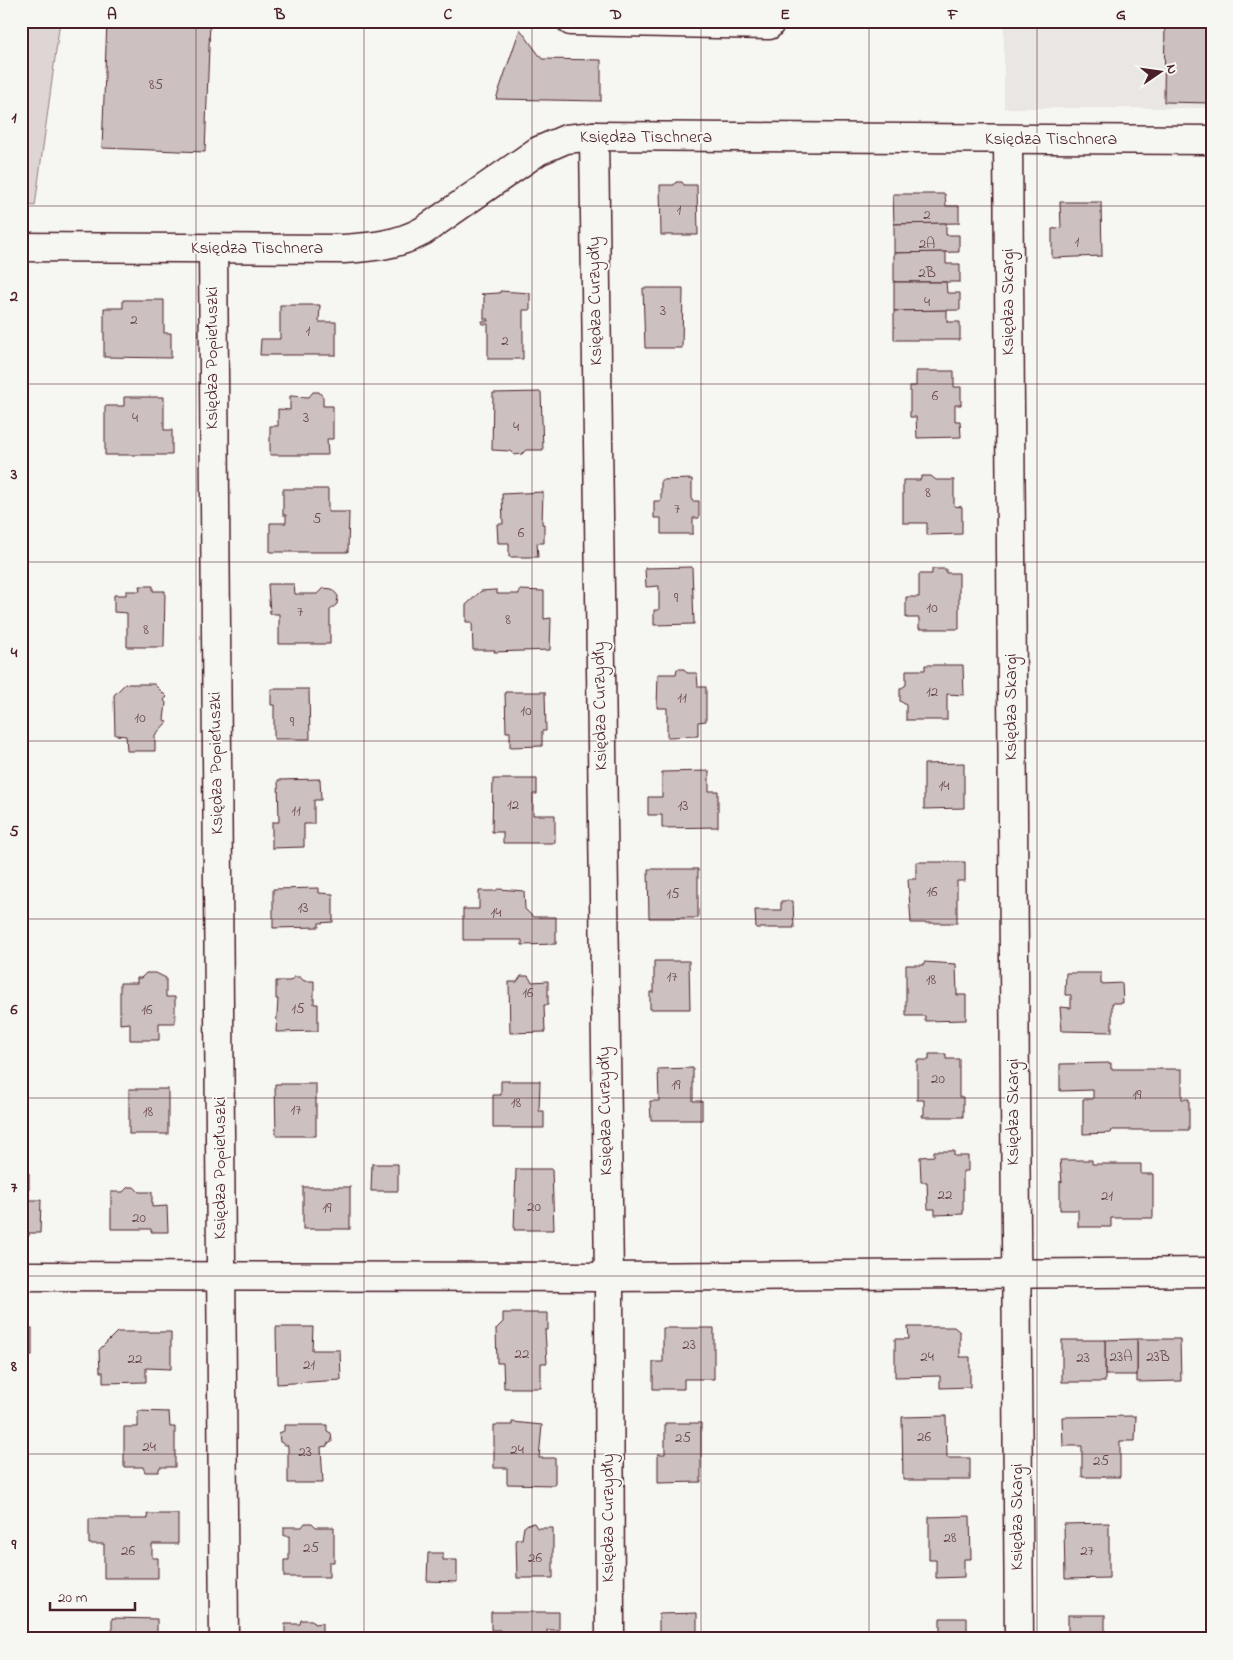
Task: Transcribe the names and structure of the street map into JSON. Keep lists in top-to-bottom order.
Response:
{
  "streets": {
    "street": [
      "Księdza Tischnera",
      "Księdza Curzydły",
      "Księdza Skargi",
      "Księdza Popiełuszki"
    ]
  },
  "crossings": [
    ["Księdza Tischnera", "Księdza Curzydły"],
    ["Księdza Tischnera", "Księdza Skargi"],
    ["Księdza Tischnera", "Księdza Popiełuszki"]
  ],
  "house_numbers": [
    "85",
    "1",
    "2",
    "1",
    "2A",
    "2B",
    "4",
    "3",
    "2",
    "1",
    "2",
    "6",
    "4",
    "3",
    "4",
    "8",
    "7",
    "5",
    "6",
    "9",
    "10",
    "7",
    "8",
    "8",
    "12",
    "11",
    "10",
    "10",
    "9",
    "14",
    "12",
    "13",
    "11",
    "16",
    "15",
    "13",
    "14",
    "17",
    "18",
    "16",
    "15",
    "16",
    "20",
    "19",
    "19",
    "18",
    "17",
    "18",
    "22",
    "21",
    "20",
    "19",
    "20",
    "23",
    "22",
    "24",
    "23A",
    "23B",
    "23",
    "22",
    "21",
    "26",
    "25",
    "24",
    "24",
    "23",
    "25",
    "28",
    "25",
    "26",
    "27",
    "26"
  ],
  "scale_bar": "20 m",
  "north": "right",
  "grid": {
    "columns": [
      "A",
      "B",
      "C",
      "D",
      "E",
      "F",
      "G"
    ],
    "rows": [
      "1",
      "2",
      "3",
      "4",
      "5",
      "6",
      "7",
      "8",
      "9"
    ]
  }
}
